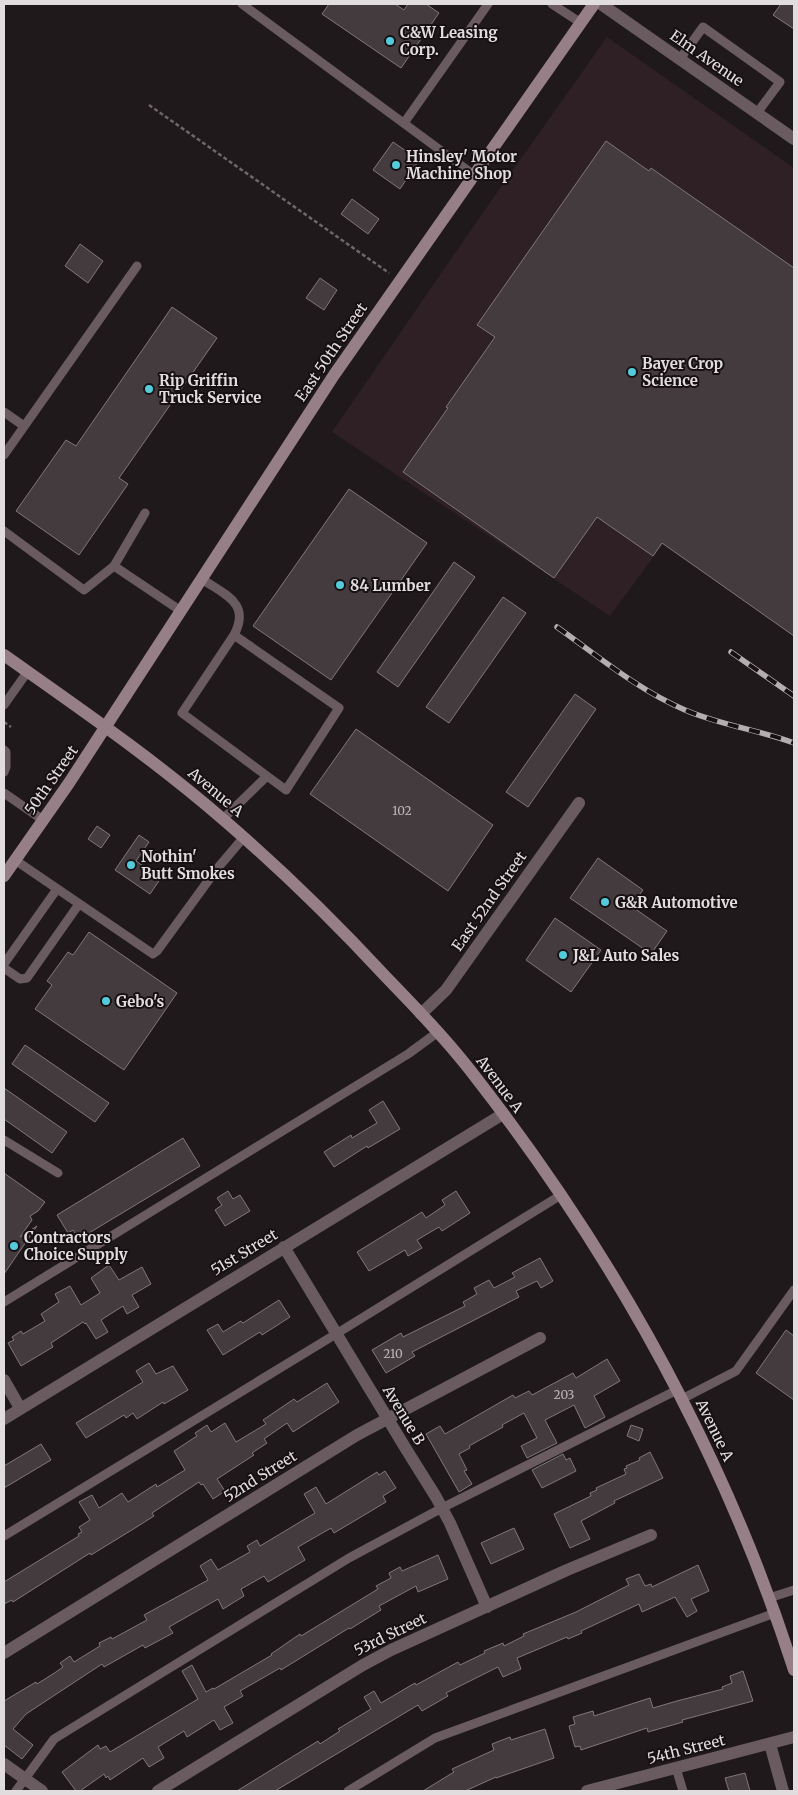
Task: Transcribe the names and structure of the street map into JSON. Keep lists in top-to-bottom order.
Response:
{
  "streets": {
    "main road": ["East 50th Street", "50th Street", "Avenue A"],
    "street": [
      "Elm Avenue",
      "East 52nd Street",
      "51st Street",
      "Avenue B",
      "52nd Street",
      "53rd Street",
      "54th Street"
    ]
  },
  "crossings": [
    ["East 50th Street", "50th Street"],
    ["East 50th Street", "Avenue A"],
    ["50th Street", "Avenue A"],
    ["Avenue A", "East 52nd Street"],
    ["Avenue A", "51st Street"],
    ["51st Street", "Avenue B"],
    ["Avenue B", "52nd Street"],
    ["Avenue B", "53rd Street"]
  ],
  "places": [
    "C&W Leasing Corp.",
    "Hinsley' Motor Machine Shop",
    "Bayer Crop Science",
    "Rip Griffin Truck Service",
    "84 Lumber",
    "Nothin' Butt Smokes",
    "G&R Automotive",
    "J&L Auto Sales",
    "Gebo's",
    "Contractors Choice Supply"
  ],
  "house_numbers": ["102", "210", "203"]
}
